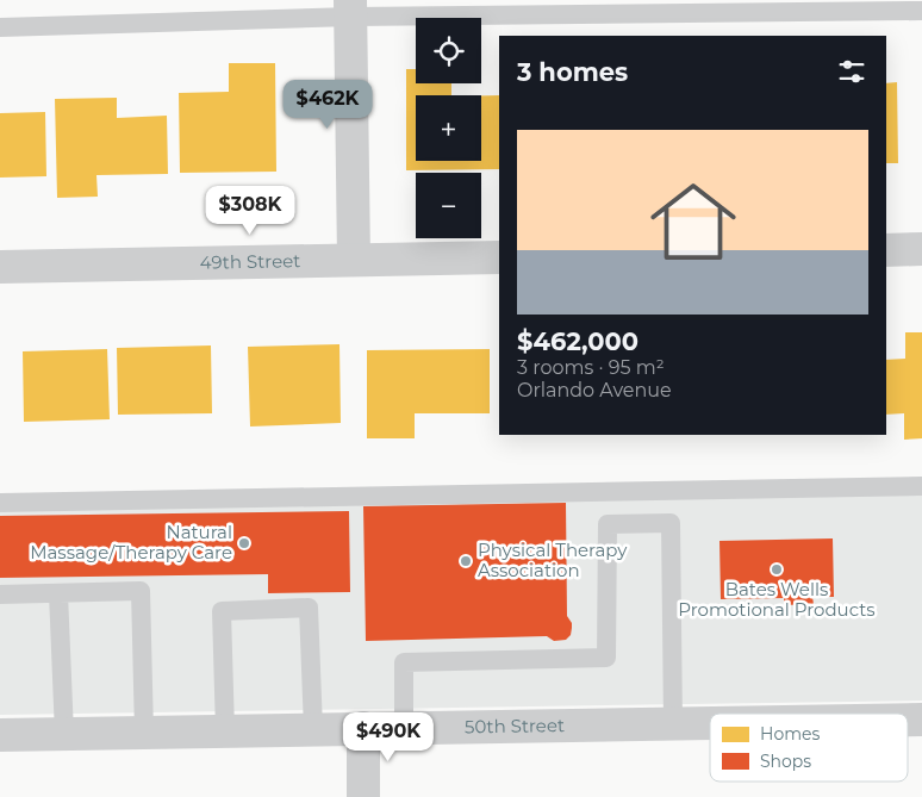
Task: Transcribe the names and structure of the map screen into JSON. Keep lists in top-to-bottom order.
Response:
{
  "streets": {
    "street": ["49th Street", "50th Street"]
  },
  "places": ["Natural Massage/Therapy Care", "Physical Therapy Association", "Bates Wells Promotional Products"],
  "legend": ["Homes", "Shops"],
  "page": {
    "map_buttons": ["+", "−"],
    "heading": "3 homes",
    "price": ["$462K", "$308K", "$490K"],
    "list": [
      {
        "name": "$462,000",
        "note": "3 rooms · 95 m² · Orlando Avenue"
      }
    ]
  }
}
